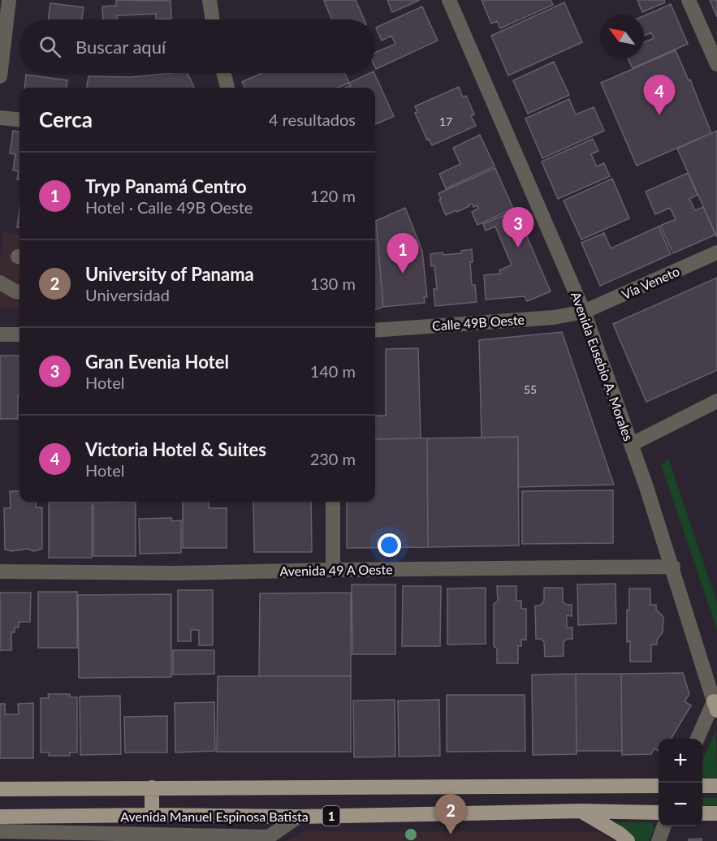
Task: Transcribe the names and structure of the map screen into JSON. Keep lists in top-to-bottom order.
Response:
{
  "streets": {
    "main road": ["Avenida Manuel Espinosa Batista", "1"],
    "street": [
      "Vía Veneto",
      "Calle 49B Oeste",
      "Avenida Eusebio A. Morales",
      "Avenida 49 A Oeste"
    ]
  },
  "crossings": [
    ["Vía Veneto", "Calle 49B Oeste"],
    ["Vía Veneto", "Avenida Eusebio A. Morales"],
    ["Calle 49B Oeste", "Avenida Eusebio A. Morales"],
    ["Avenida Eusebio A. Morales", "Avenida 49 A Oeste"]
  ],
  "house_numbers": ["17", "55"],
  "north": "top left",
  "page": {
    "search": "Buscar aquí",
    "pins": [
      "4",
      "3",
      "1",
      "2"
    ],
    "heading": ["Cerca", "4 resultados"],
    "list": [
      {
        "mark": "1",
        "name": "Tryp Panamá Centro",
        "note": "Hotel · Calle 49B Oeste",
        "value": "120 m"
      },
      {
        "mark": "2",
        "name": "University of Panama",
        "note": "Universidad",
        "value": "130 m"
      },
      {
        "mark": "3",
        "name": "Gran Evenia Hotel",
        "note": "Hotel",
        "value": "140 m"
      },
      {
        "mark": "4",
        "name": "Victoria Hotel & Suites",
        "note": "Hotel",
        "value": "230 m"
      }
    ],
    "map_buttons": ["+", "−"]
  }
}
